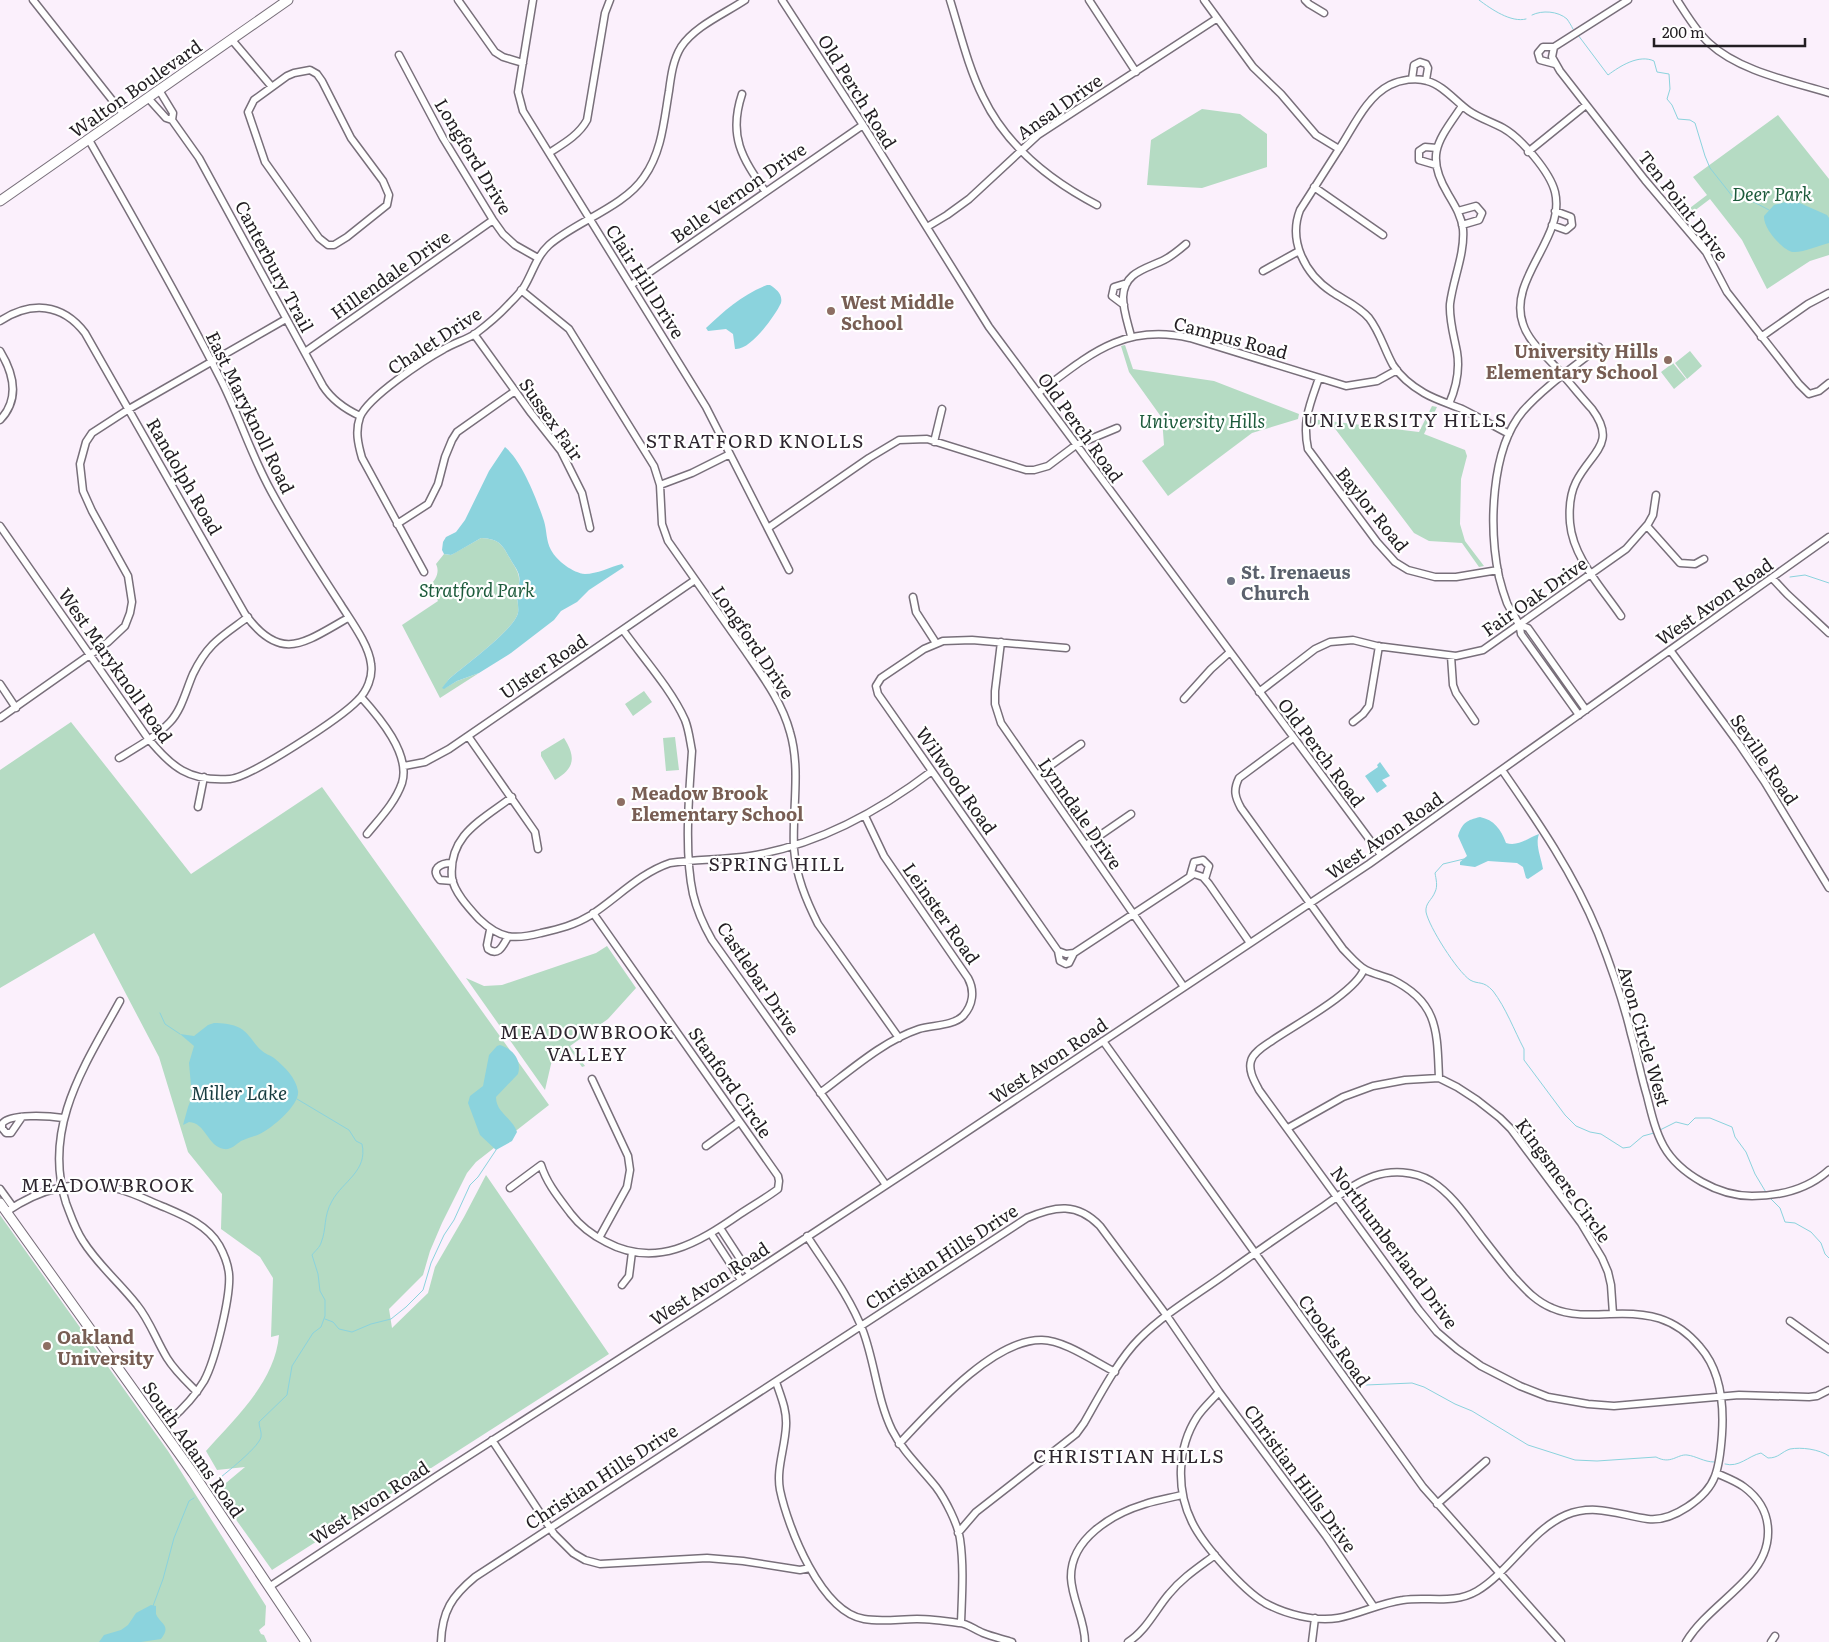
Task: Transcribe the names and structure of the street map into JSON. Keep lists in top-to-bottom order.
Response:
{
  "streets": {
    "main road": ["Walton Boulevard", "South Adams Road"],
    "street": [
      "Old Perch Road",
      "Ansal Drive",
      "Longford Drive",
      "Belle Vernon Drive",
      "Ten Point Drive",
      "Canterbury Trail",
      "Hillendale Drive",
      "Clair Hill Drive",
      "Campus Road",
      "Chalet Drive",
      "East Maryknoll Road",
      "Sussex Fair",
      "Randolph Road",
      "Baylor Road",
      "Fair Oak Drive",
      "West Avon Road",
      "West Maryknoll Road",
      "Ulster Road",
      "Seville Road",
      "Wilwood Road",
      "Lynndale Drive",
      "Leinster Road",
      "Castlebar Drive",
      "Avon Circle West",
      "Stanford Circle",
      "Kingsmere Circle",
      "Northumberland Drive",
      "Christian Hills Drive",
      "Crooks Road"
    ]
  },
  "crossings": [
    ["Walton Boulevard", "Canterbury Trail"],
    ["Walton Boulevard", "East Maryknoll Road"],
    ["Old Perch Road", "Ansal Drive"],
    ["Old Perch Road", "Belle Vernon Drive"],
    ["Old Perch Road", "Campus Road"],
    ["Old Perch Road", "Fair Oak Drive"],
    ["Old Perch Road", "West Avon Road"],
    ["Longford Drive", "Hillendale Drive"],
    ["Longford Drive", "Chalet Drive"],
    ["Longford Drive", "Ulster Road"],
    ["Longford Drive", "Leinster Road"],
    ["Belle Vernon Drive", "Clair Hill Drive"],
    ["Canterbury Trail", "Hillendale Drive"],
    ["Canterbury Trail", "Chalet Drive"],
    ["Clair Hill Drive", "Chalet Drive"],
    ["Campus Road", "Baylor Road"],
    ["Chalet Drive", "Sussex Fair"],
    ["East Maryknoll Road", "Randolph Road"],
    ["East Maryknoll Road", "West Maryknoll Road"],
    ["West Avon Road", "Seville Road"],
    ["West Avon Road", "Wilwood Road"],
    ["West Avon Road", "Lynndale Drive"],
    ["West Avon Road", "Castlebar Drive"],
    ["West Avon Road", "Avon Circle West"],
    ["West Avon Road", "Crooks Road"],
    ["West Avon Road", "South Adams Road"],
    ["Ulster Road", "Castlebar Drive"],
    ["Wilwood Road", "Lynndale Drive"],
    ["Leinster Road", "Castlebar Drive"]
  ],
  "districts": [
    "UNIVERSITY HILLS",
    "STRATFORD KNOLLS",
    "SPRING HILL",
    "MEADOWBROOK VALLEY",
    "MEADOWBROOK",
    "CHRISTIAN HILLS"
  ],
  "water": ["Miller Lake"],
  "parks": ["Deer Park", "University Hills", "Stratford Park"],
  "places": [
    "West Middle School",
    "University Hills Elementary School",
    "St. Irenaeus Church",
    "Meadow Brook Elementary School",
    "Oakland University"
  ],
  "scale_bar": "200 m"
}
